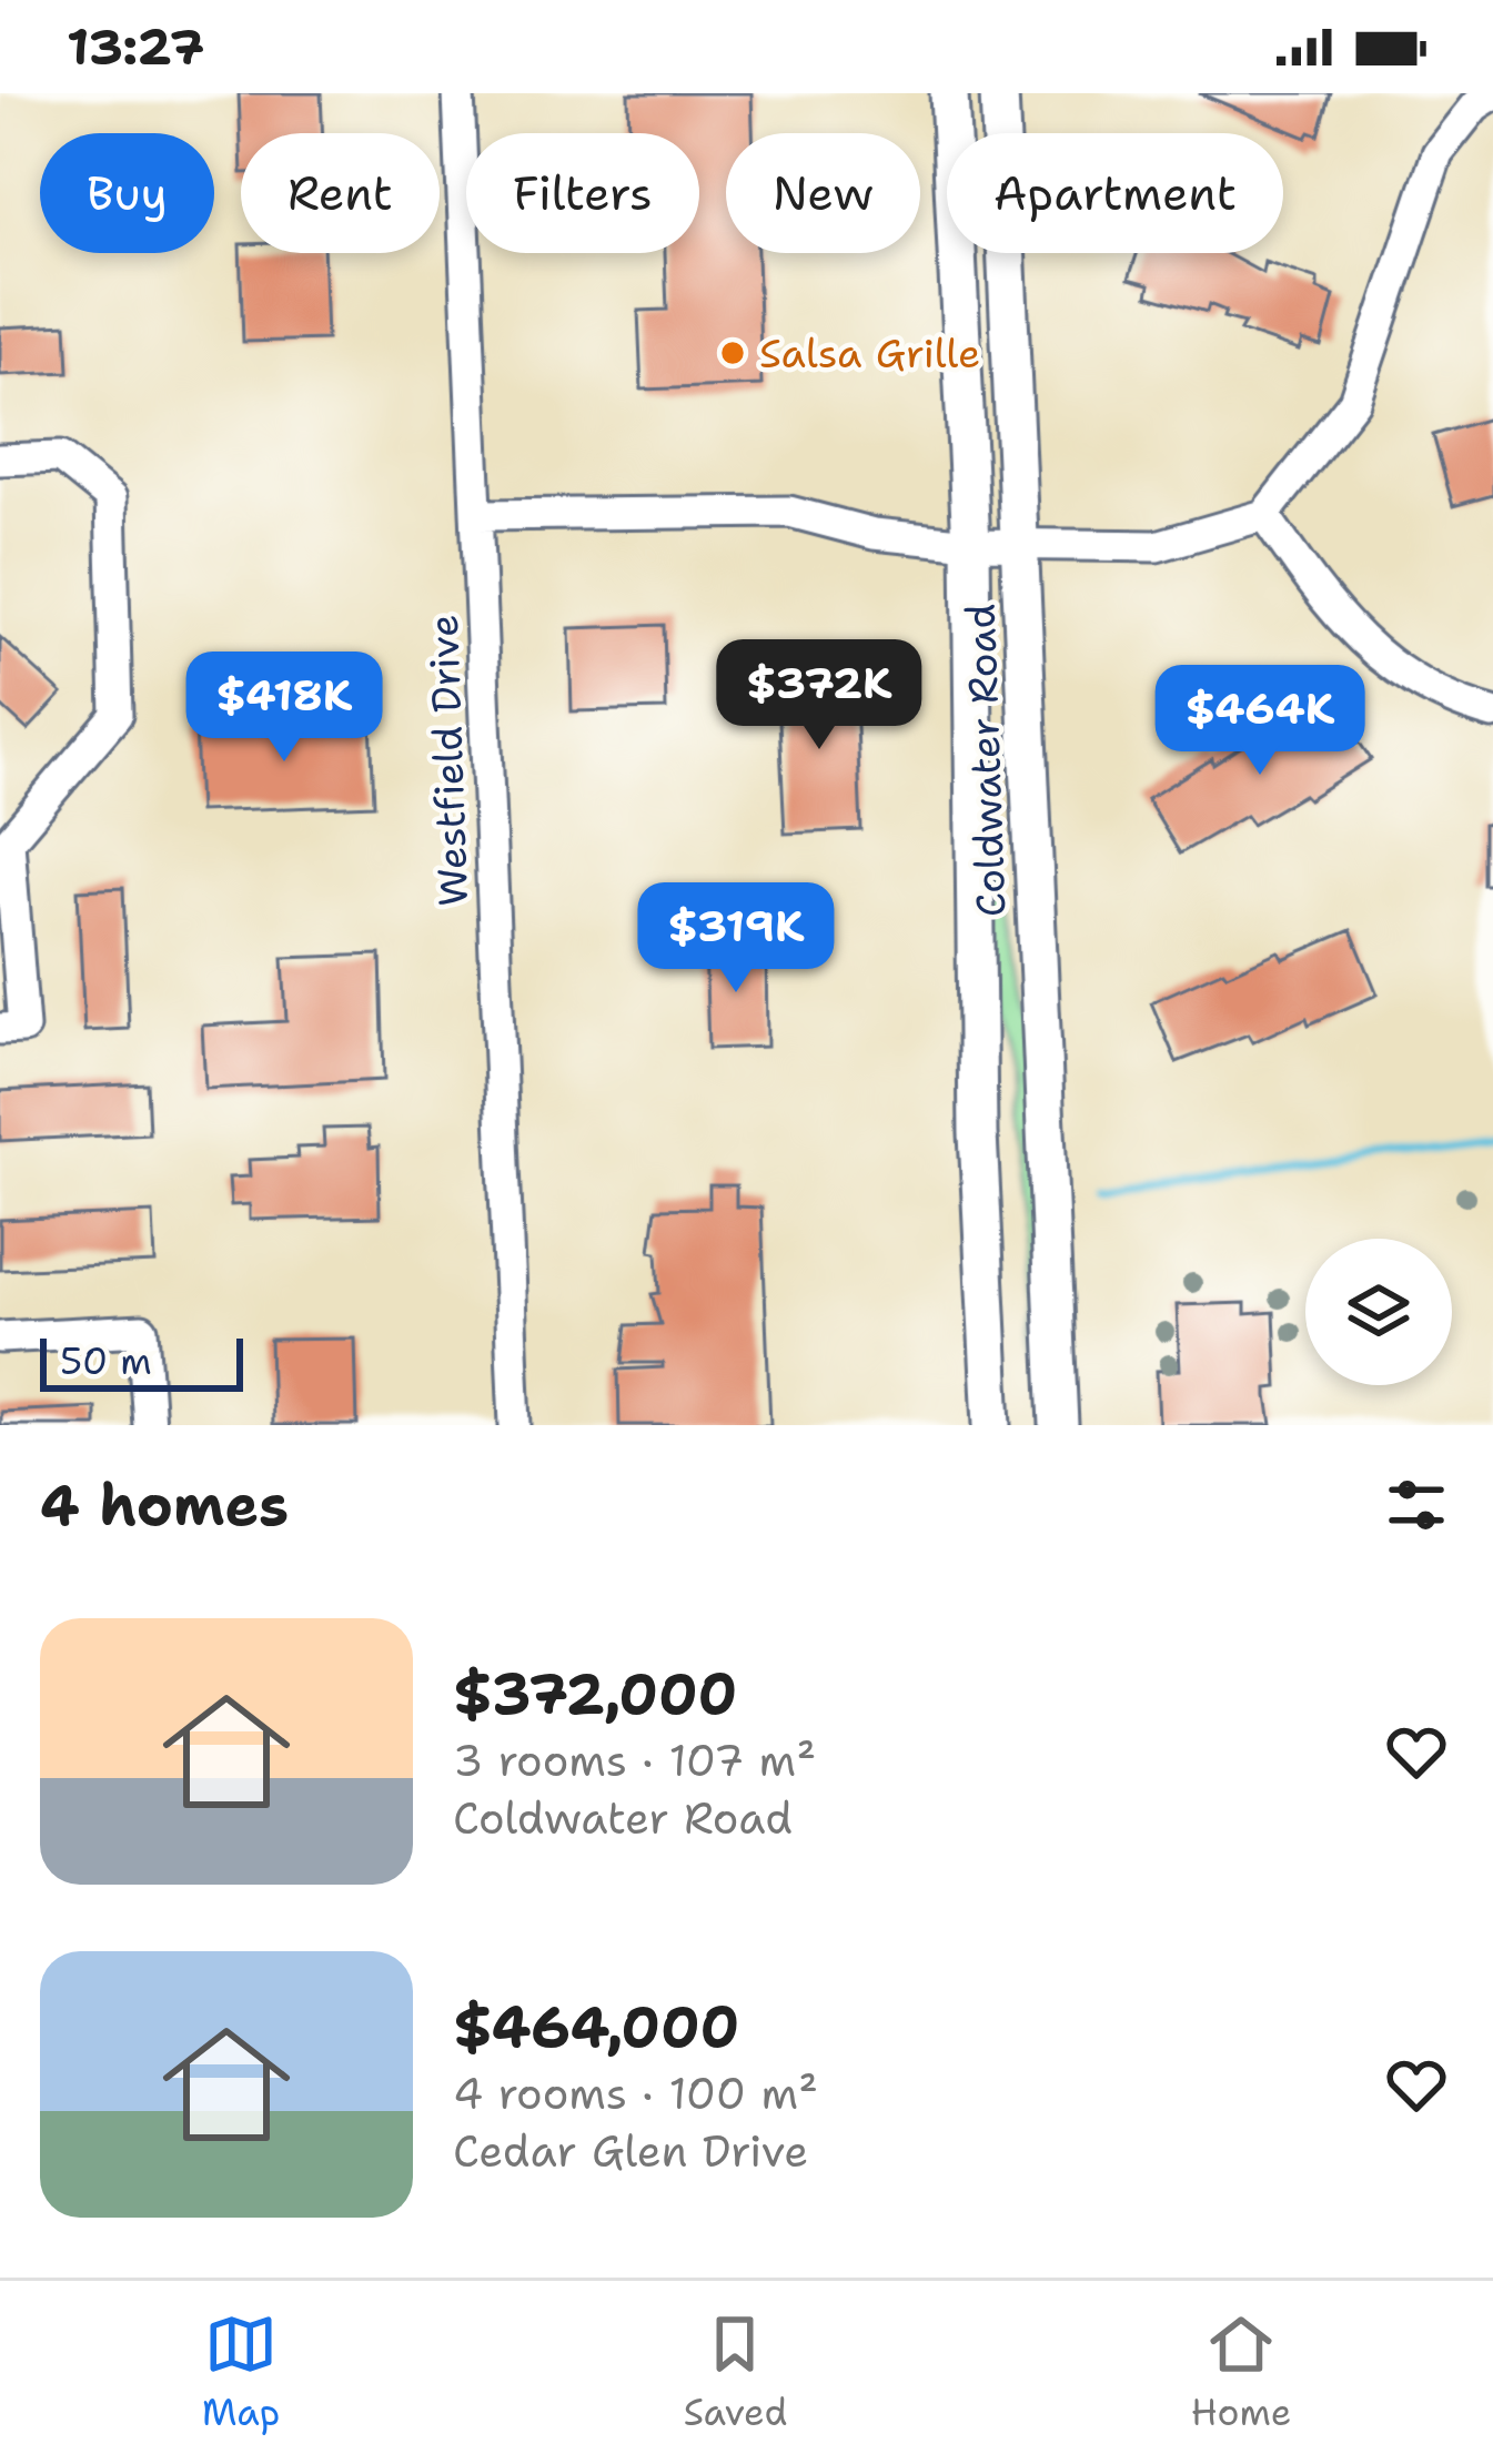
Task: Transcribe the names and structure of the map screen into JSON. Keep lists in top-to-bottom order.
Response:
{
  "streets": {
    "main road": ["Coldwater Road"],
    "street": ["Westfield Drive"]
  },
  "places": ["Salsa Grille"],
  "scale_bar": "50 m",
  "page": {
    "status": "13:27",
    "chip": [
      "Buy",
      "Rent",
      "Filters",
      "New",
      "Apartment"
    ],
    "price": [
      "$372K",
      "$418K",
      "$464K",
      "$319K"
    ],
    "scale": "50 m",
    "heading": "4 homes",
    "list": [
      {
        "name": "$372,000",
        "note": "3 rooms · 107 m² · Coldwater Road"
      },
      {
        "name": "$464,000",
        "note": "4 rooms · 100 m² · Cedar Glen Drive"
      }
    ],
    "tabs": ["Map", "Saved", "Home"]
  }
}
